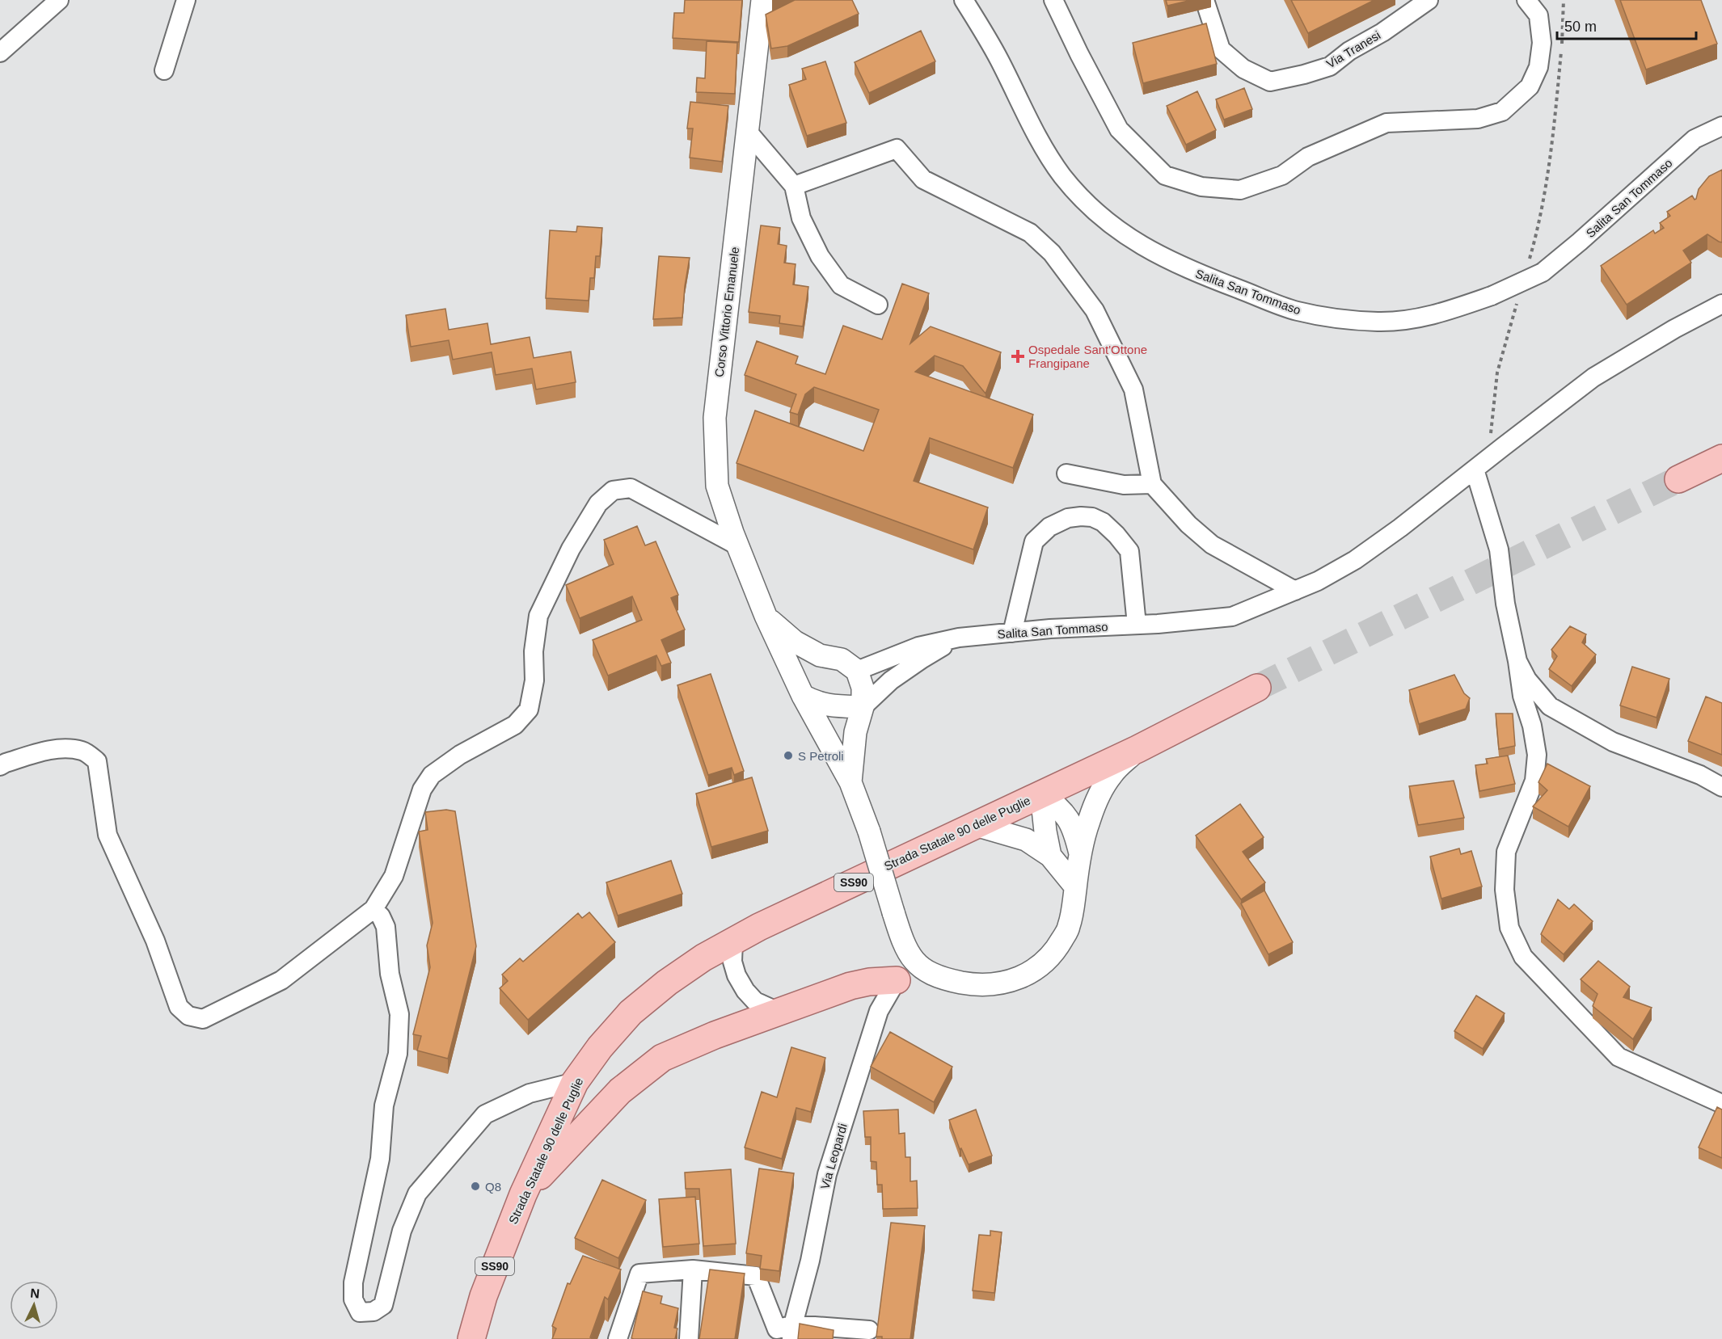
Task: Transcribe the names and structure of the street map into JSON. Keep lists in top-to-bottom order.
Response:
{
  "streets": {
    "main road": ["Strada Statale 90 delle Puglie", "SS90"],
    "street": [
      "Via Tranesi",
      "Salita San Tommaso",
      "Corso Vittorio Emanuele",
      "Via Leopardi"
    ]
  },
  "crossings": [
    ["Salita San Tommaso", "Corso Vittorio Emanuele"],
    ["Corso Vittorio Emanuele", "Strada Statale 90 delle Puglie"]
  ],
  "places": {
    "health": ["Ospedale Sant'Ottone Frangipane"],
    "other": ["S Petroli", "Q8"]
  },
  "scale_bar": "50 m",
  "north": "top"
}
